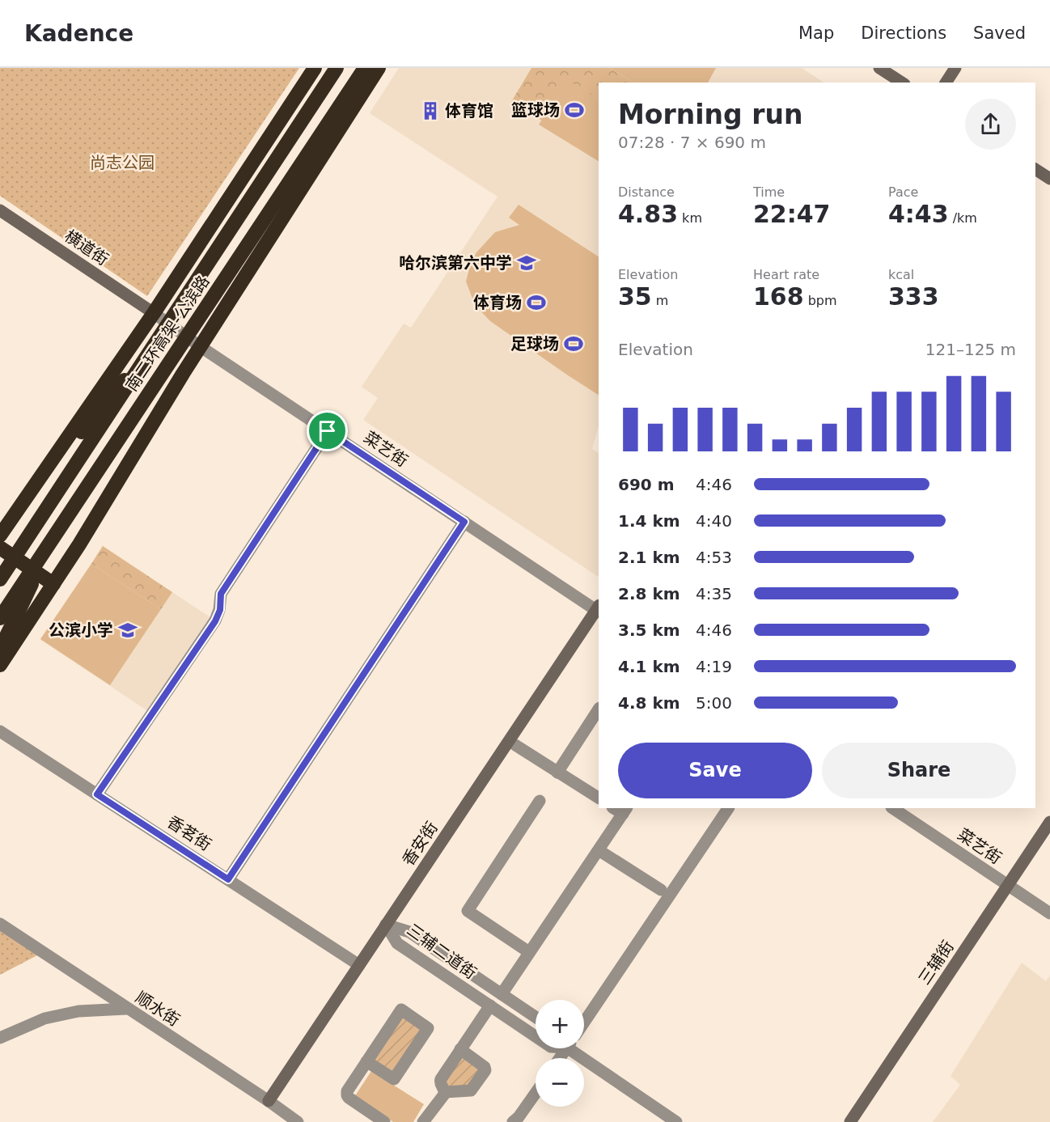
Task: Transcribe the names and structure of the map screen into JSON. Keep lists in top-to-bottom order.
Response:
{
  "streets": {
    "highway": ["南二环高架-公滨路"],
    "street": [
      "横道街",
      "菜艺街",
      "香茗街",
      "香安街",
      "三辅二道街",
      "三辅街",
      "顺水街"
    ]
  },
  "crossings": [
    ["横道街", "菜艺街"],
    ["菜艺街", "香安街"],
    ["菜艺街", "三辅街"],
    ["香茗街", "香安街"],
    ["香安街", "三辅二道街"],
    ["香安街", "顺水街"]
  ],
  "parks": ["尚志公园"],
  "places": {
    "sports": ["篮球场", "体育场", "足球场"],
    "building": ["体育馆"],
    "school or university": ["哈尔滨第六中学", "公滨小学"]
  },
  "page": {
    "header": "Kadence",
    "nav": ["Map", "Directions", "Saved"],
    "heading": ["Morning run", "07:28 · 7 × 690 m"],
    "stats": [
      ["Distance", "4.83 km"],
      ["Time", "22:47"],
      ["Pace", "4:43 /km"],
      ["Elevation", "35 m"],
      ["Heart rate", "168 bpm"],
      ["kcal", "333"]
    ],
    "chart": ["Elevation", "121–125 m"],
    "list": [
      {
        "name": "690 m",
        "note": "4:46"
      },
      {
        "name": "1.4 km",
        "note": "4:40"
      },
      {
        "name": "2.1 km",
        "note": "4:53"
      },
      {
        "name": "2.8 km",
        "note": "4:35"
      },
      {
        "name": "3.5 km",
        "note": "4:46"
      },
      {
        "name": "4.1 km",
        "note": "4:19"
      },
      {
        "name": "4.8 km",
        "note": "5:00"
      }
    ],
    "buttons": ["Save", "Share"],
    "map_buttons": ["+", "−"]
  }
}
